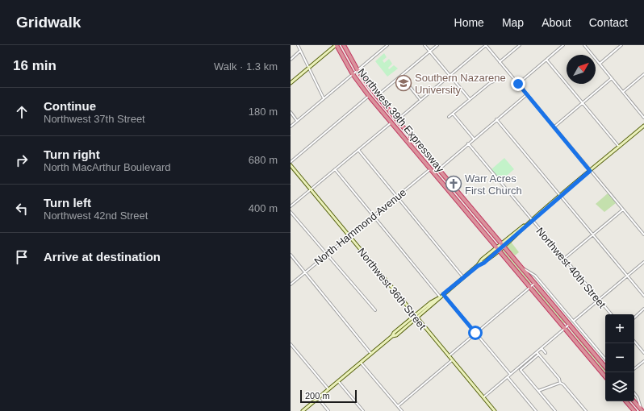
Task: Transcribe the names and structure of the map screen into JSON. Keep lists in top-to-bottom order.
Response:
{
  "streets": {
    "highway": ["Northwest 39th Expressway"],
    "main road": ["Northwest 36th Street"],
    "street": ["North Hammond Avenue", "Northwest 40th Street"]
  },
  "crossings": [
    ["Northwest 39th Expressway", "North Hammond Avenue"],
    ["North Hammond Avenue", "Northwest 36th Street"]
  ],
  "places": {
    "school or university": ["Southern Nazarene University"],
    "church": ["Warr Acres First Church"]
  },
  "scale_bar": "200 m",
  "north": "top right",
  "page": {
    "header": "Gridwalk",
    "nav": [
      "Home",
      "Map",
      "About",
      "Contact"
    ],
    "heading": ["16 min", "Walk · 1.3 km"],
    "list": [
      ["Continue", "Northwest 37th Street", "180 m"],
      ["Turn right", "North MacArthur Boulevard", "680 m"],
      ["Turn left", "Northwest 42nd Street", "400 m"],
      "Arrive at destination"
    ],
    "map_buttons": ["+", "−"],
    "scale": "200 m"
  }
}
